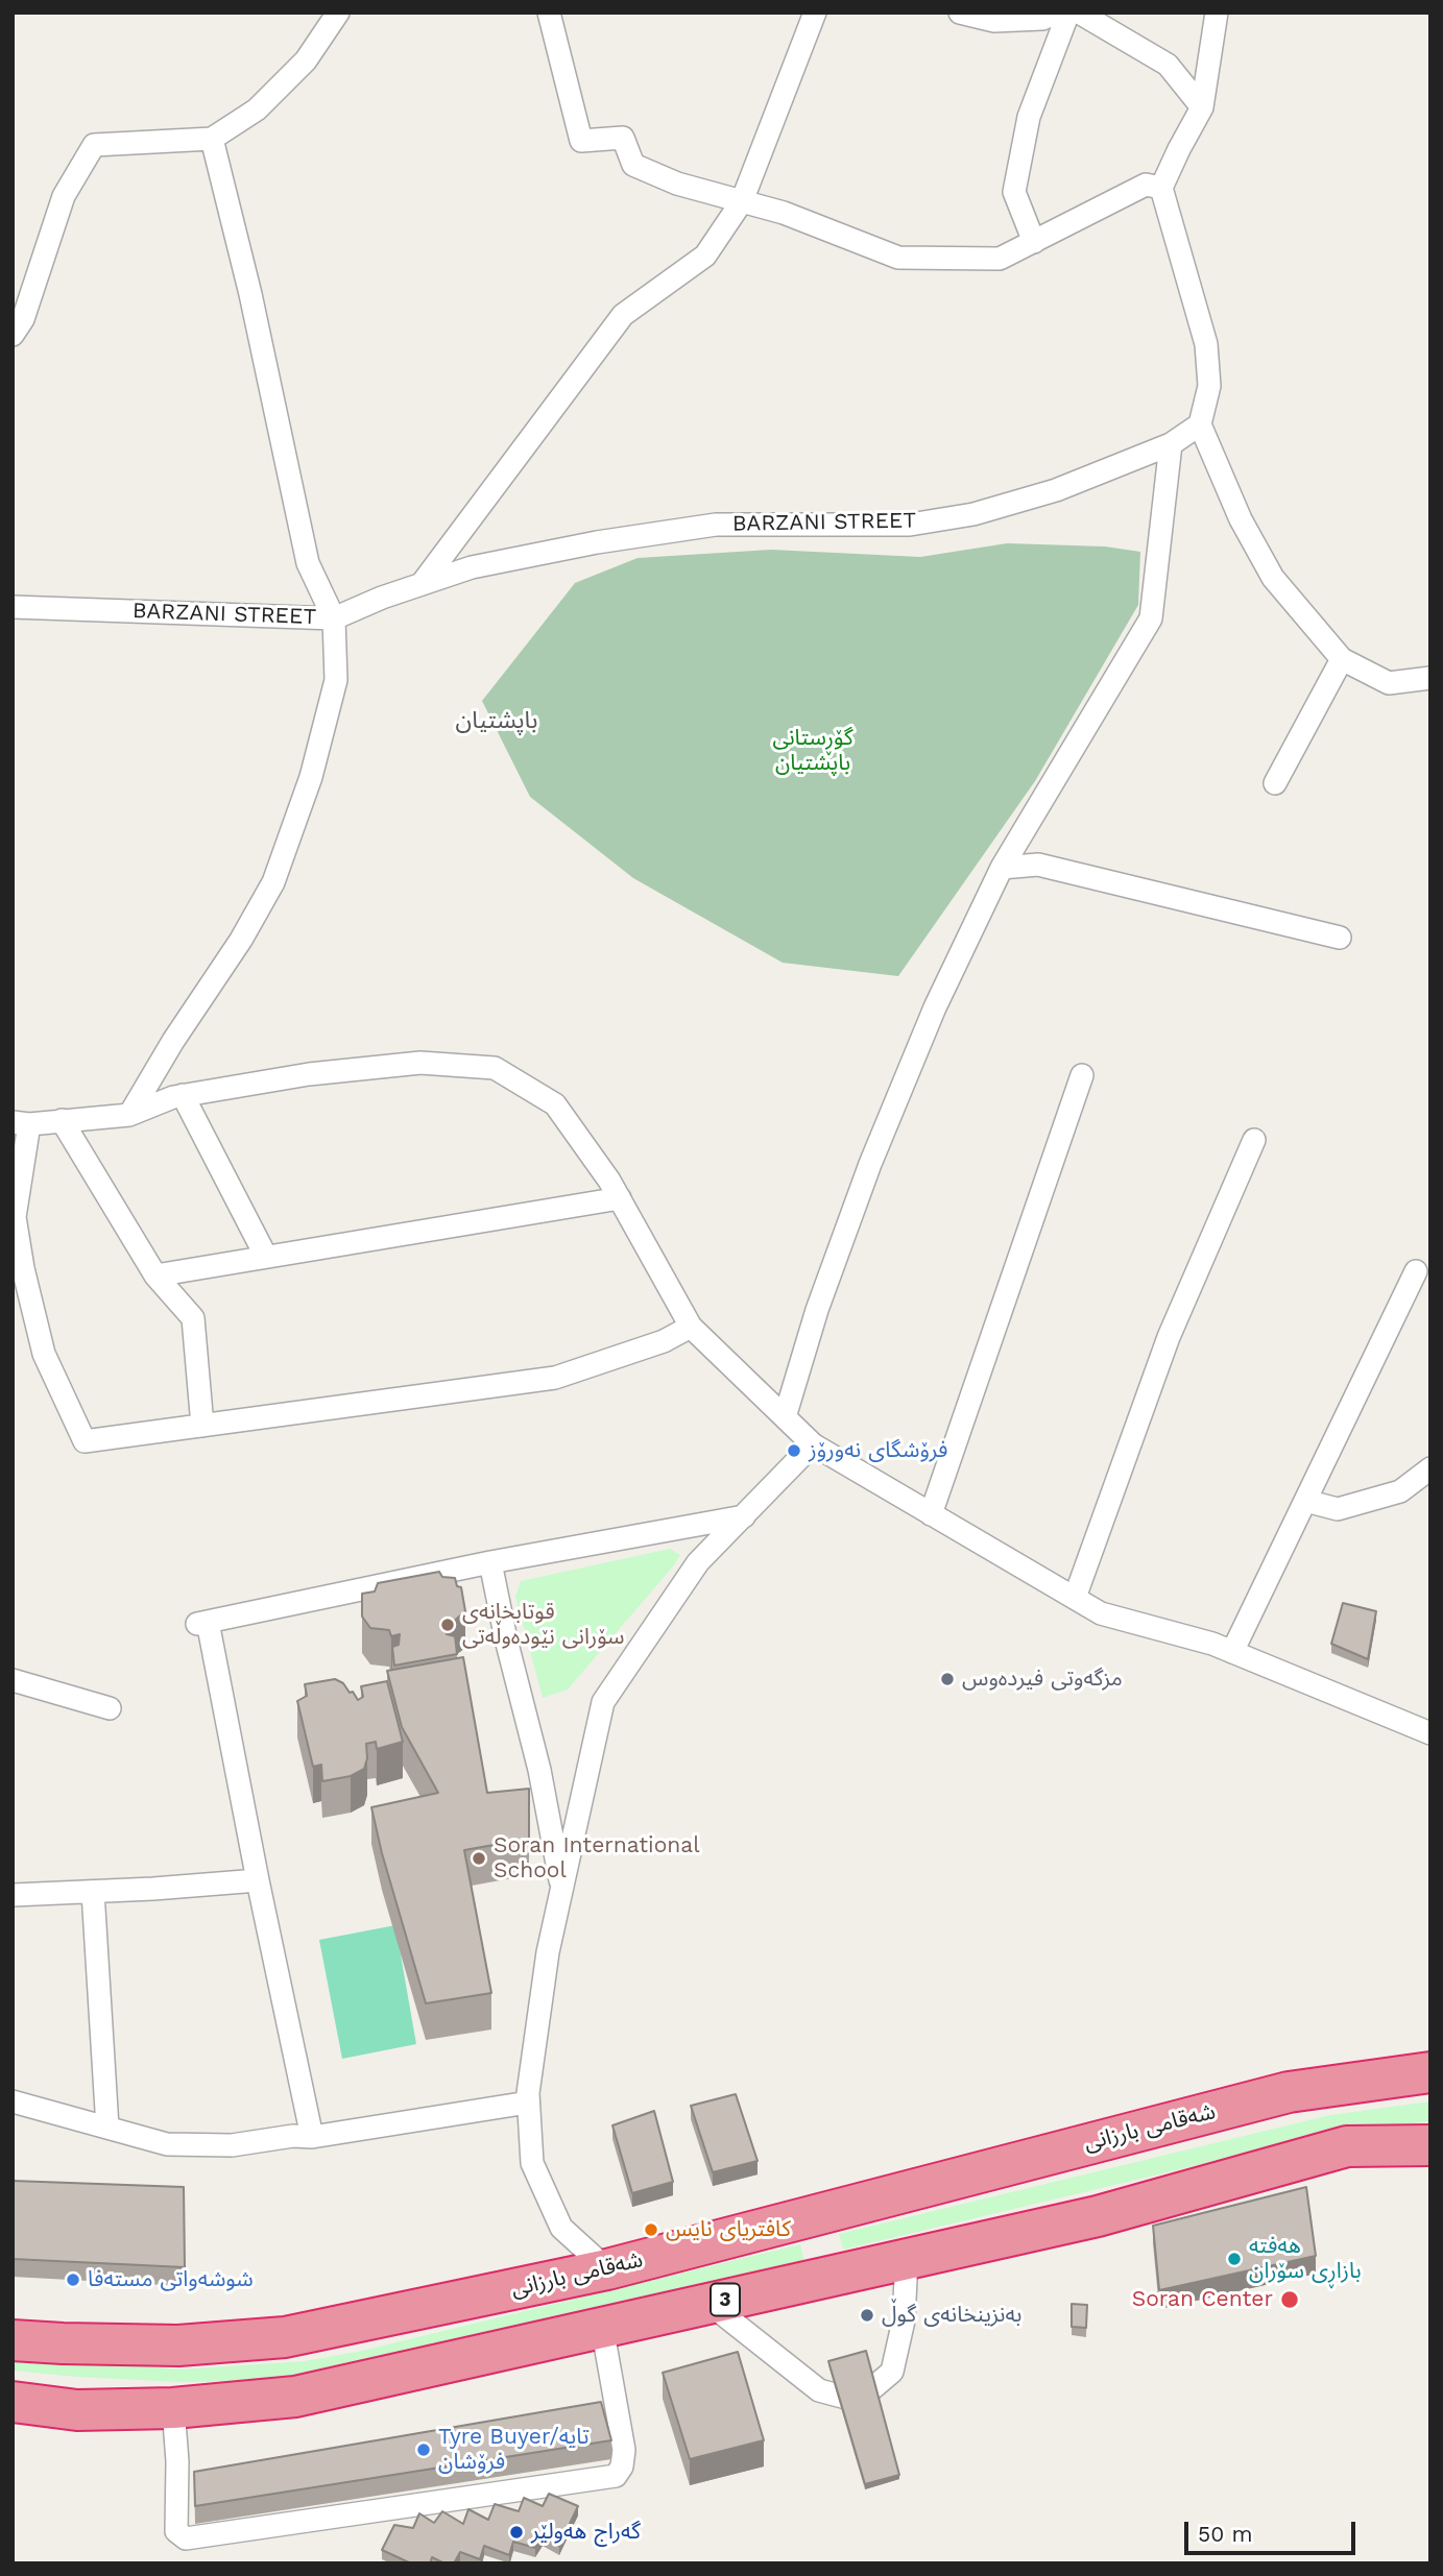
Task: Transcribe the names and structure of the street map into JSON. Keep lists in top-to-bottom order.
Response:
{
  "streets": {
    "highway": ["شەقامی بارزانی", "3"],
    "street": ["BARZANI STREET"]
  },
  "districts": ["باپشتیان"],
  "parks": ["گۆڕستانی باپشتیان"],
  "places": [
    "فرۆشگای نەورۆز",
    "قوتابخانەی سۆرانی نێودەوڵەتی",
    "مزگەوتی فیردەوس",
    "Soran International School",
    "کافتریای نایس",
    "هەفتە بازاڕی سۆران",
    "شوشەواتی مستەفا",
    "Soran Center",
    "بەنزینخانەی گوڵ",
    "Tyre Buyer/تایە فرۆشان",
    "گەراج هەولێر"
  ],
  "scale_bar": "50 m"
}
